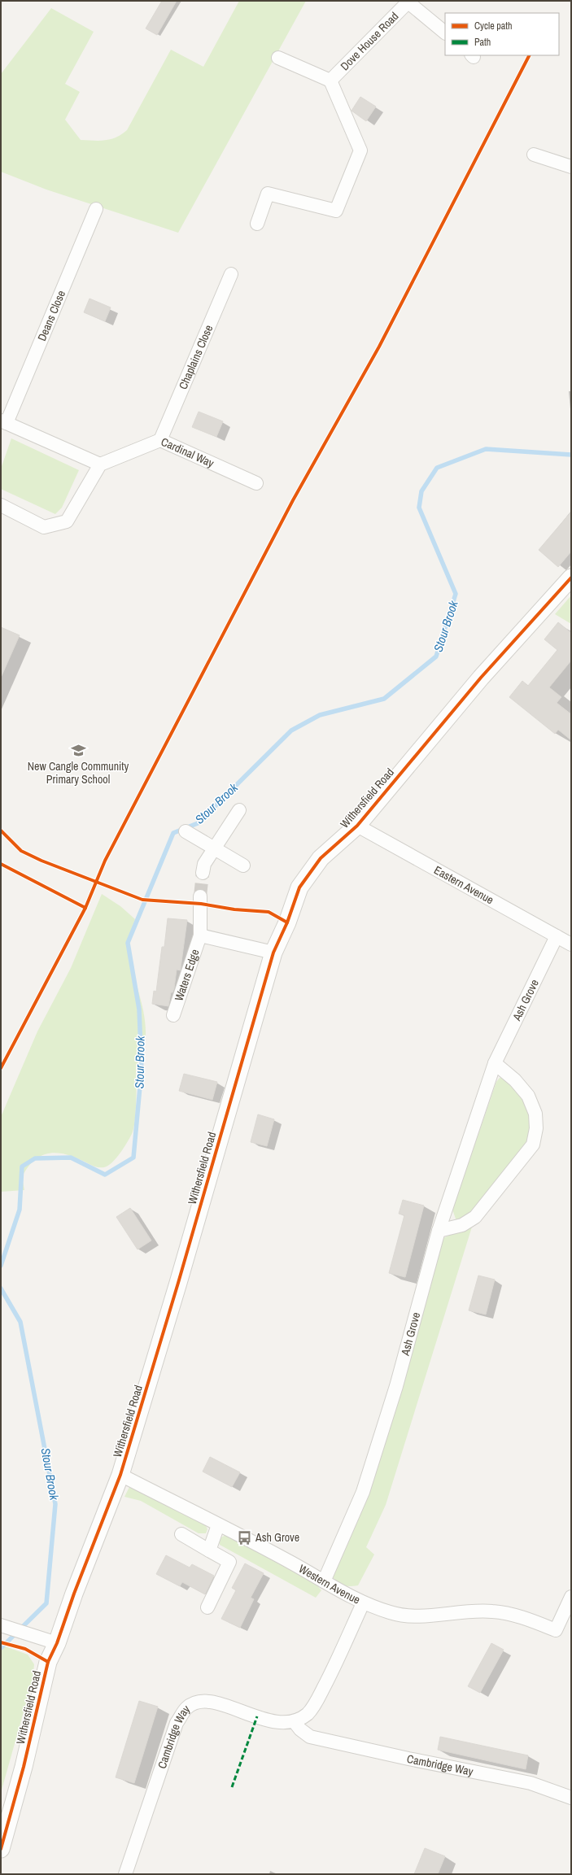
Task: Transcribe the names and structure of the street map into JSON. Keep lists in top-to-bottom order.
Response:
{
  "streets": {
    "street": [
      "Dove House Road",
      "Deans Close",
      "Chaplains Close",
      "Cardinal Way",
      "Withersfield Road",
      "Eastern Avenue",
      "Waters Edge",
      "Ash Grove",
      "Western Avenue",
      "Cambridge Way"
    ]
  },
  "crossings": [
    ["Chaplains Close", "Cardinal Way"],
    ["Withersfield Road", "Eastern Avenue"],
    ["Withersfield Road", "Waters Edge"],
    ["Withersfield Road", "Western Avenue"],
    ["Eastern Avenue", "Ash Grove"],
    ["Ash Grove", "Western Avenue"]
  ],
  "water": ["Stour Brook"],
  "places": {
    "school or university": ["New Cangle Community Primary School"],
    "bus stop": ["Ash Grove"]
  },
  "legend": ["Cycle path", "Path"]
}
